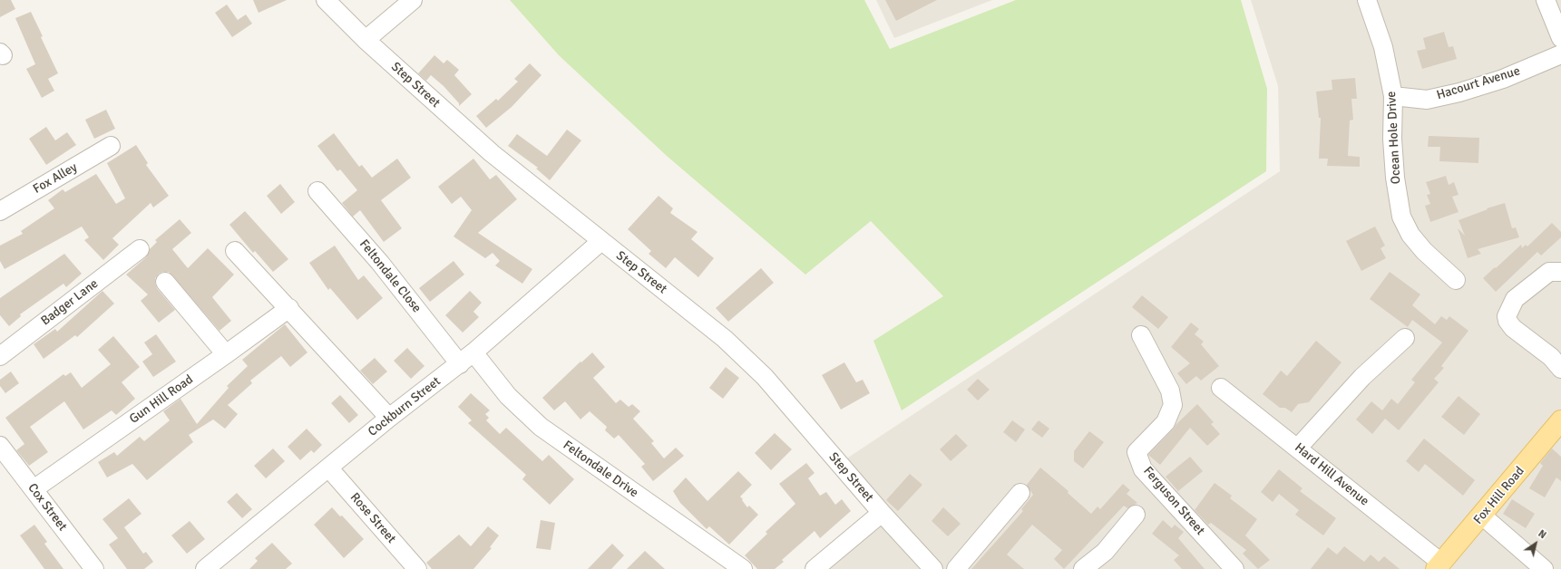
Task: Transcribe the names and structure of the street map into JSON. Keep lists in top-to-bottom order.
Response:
{
  "streets": {
    "main road": ["Fox Hill Road"],
    "street": [
      "Hacourt Avenue",
      "Step Street",
      "Ocean Hole Drive",
      "Fox Alley",
      "Feltondale Close",
      "Badger Lane",
      "Gun Hill Road",
      "Cockburn Street",
      "Feltondale Drive",
      "Hard Hill Avenue",
      "Ferguson Street",
      "Cox Street",
      "Rose Street"
    ]
  },
  "crossings": [
    ["Hacourt Avenue", "Ocean Hole Drive"],
    ["Step Street", "Cockburn Street"],
    ["Feltondale Close", "Cockburn Street"],
    ["Gun Hill Road", "Cox Street"],
    ["Cockburn Street", "Feltondale Drive"],
    ["Cockburn Street", "Rose Street"],
    ["Hard Hill Avenue", "Fox Hill Road"]
  ],
  "north": "top right"
}
